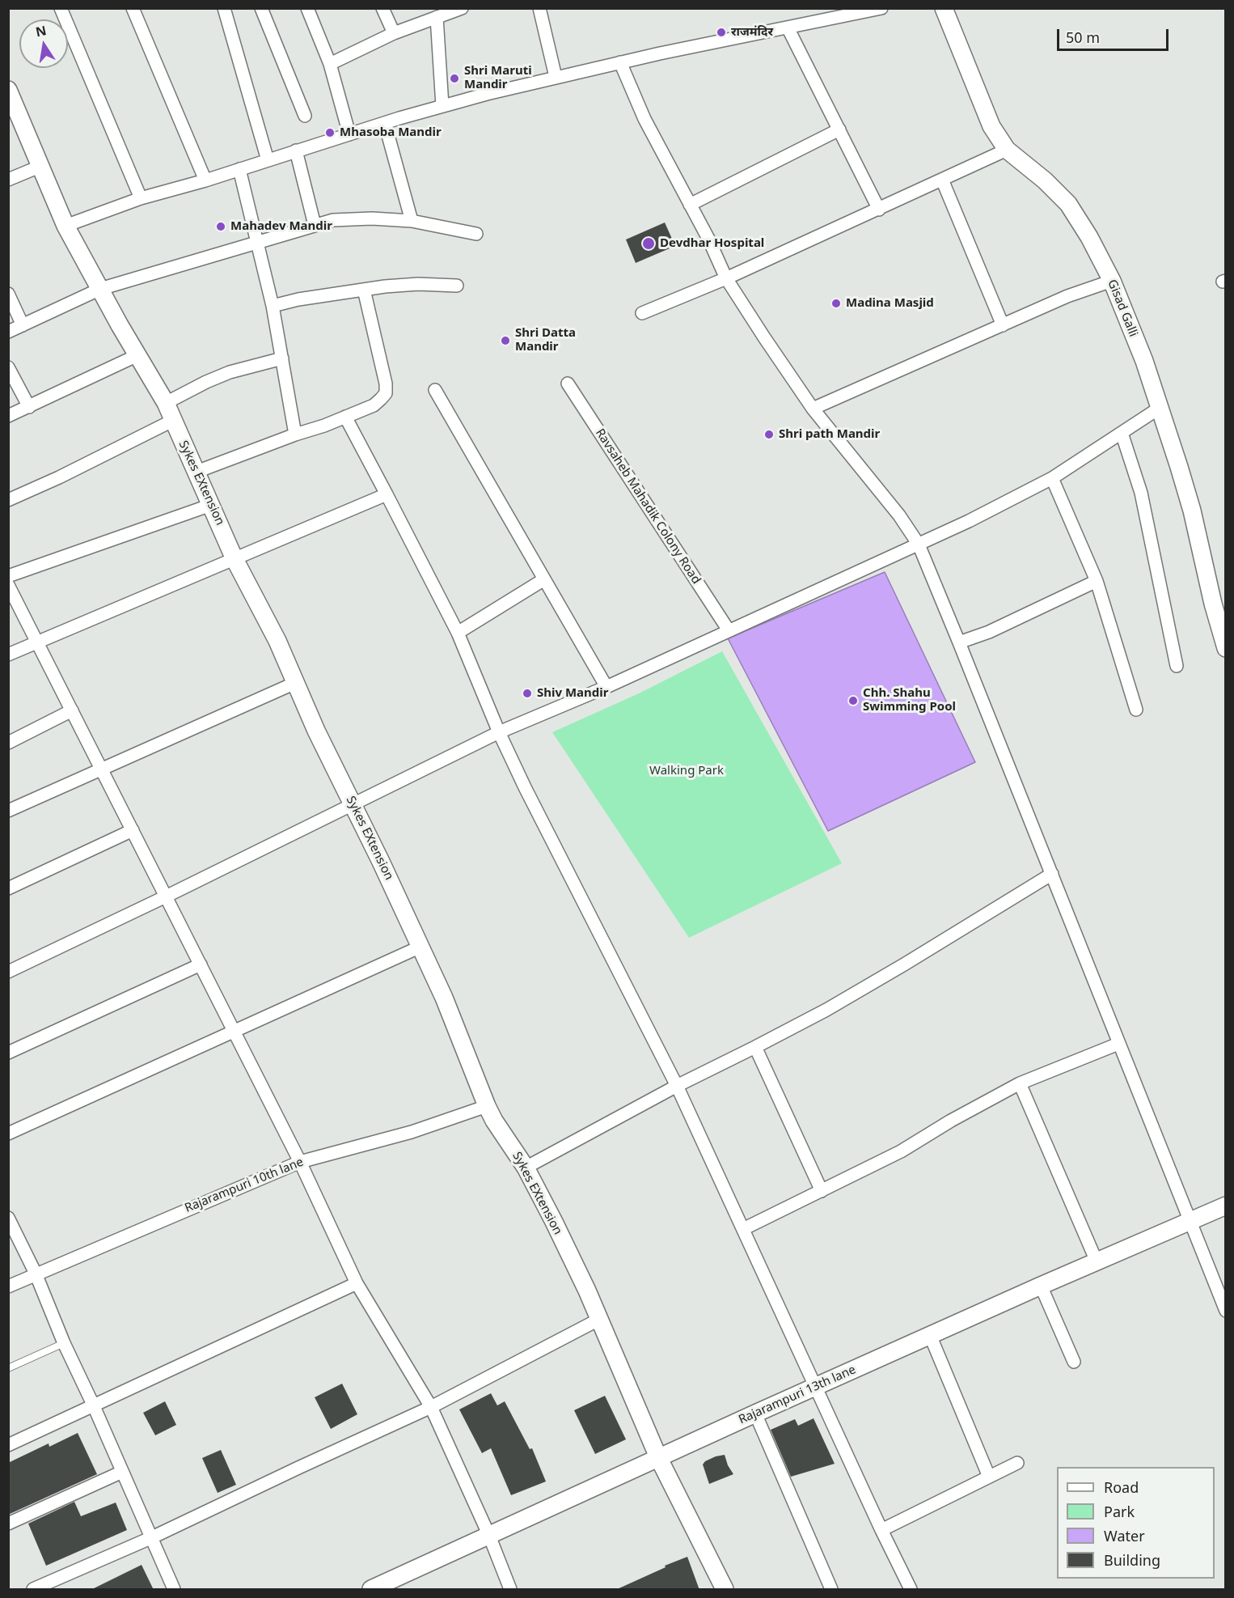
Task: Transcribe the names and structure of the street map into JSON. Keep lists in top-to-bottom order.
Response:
{
  "streets": {
    "street": [
      "Gisad Galli",
      "Sykes EXtension",
      "Ravsaheb Mahadik Colony Road",
      "Rajarampuri 10th lane",
      "Rajarampuri 13th lane"
    ]
  },
  "crossings": [
    ["Sykes EXtension", "Rajarampuri 10th lane"],
    ["Sykes EXtension", "Rajarampuri 13th lane"]
  ],
  "parks": ["Walking Park"],
  "places": [
    "राजमंदिर",
    "Shri Maruti Mandir",
    "Mhasoba Mandir",
    "Mahadev Mandir",
    "Devdhar Hospital",
    "Madina Masjid",
    "Shri Datta Mandir",
    "Shri path Mandir",
    "Shiv Mandir",
    "Chh. Shahu Swimming Pool"
  ],
  "legend": [
    "Road",
    "Park",
    "Water",
    "Building"
  ],
  "scale_bar": "50 m",
  "north": "top"
}
